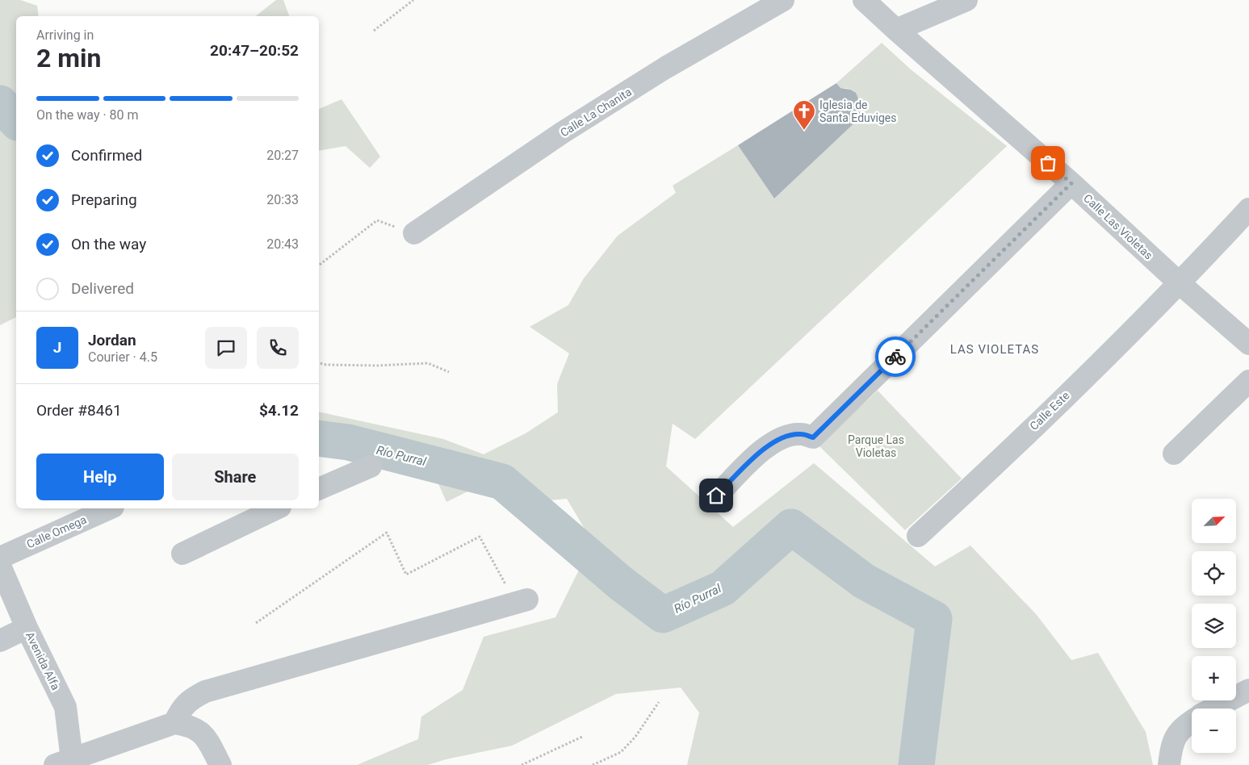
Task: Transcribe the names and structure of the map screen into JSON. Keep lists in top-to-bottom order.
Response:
{
  "streets": {
    "street": [
      "Calle La Chanita",
      "Calle Las Violetas",
      "Calle Este",
      "Calle Omega",
      "Avenida Alfa"
    ]
  },
  "crossings": [
    ["Calle Las Violetas", "Calle Este"]
  ],
  "districts": ["LAS VIOLETAS"],
  "water": ["Río Purral"],
  "parks": ["Parque Las Violetas"],
  "places": {
    "church": ["Iglesia de Santa Eduviges"]
  },
  "north": "top right",
  "page": {
    "heading": ["2 min", "Arriving in", "20:47–20:52"],
    "panel": [
      "Jordan",
      "Courier · 4.5",
      "Order #8461",
      "$4.12"
    ],
    "bar": "On the way · 80 m",
    "list": [
      ["Confirmed", "20:27"],
      ["Preparing", "20:33"],
      ["On the way", "20:43"],
      "Delivered"
    ],
    "round": "J",
    "buttons": ["Help", "Share"],
    "map_buttons": ["+", "−"]
  }
}
